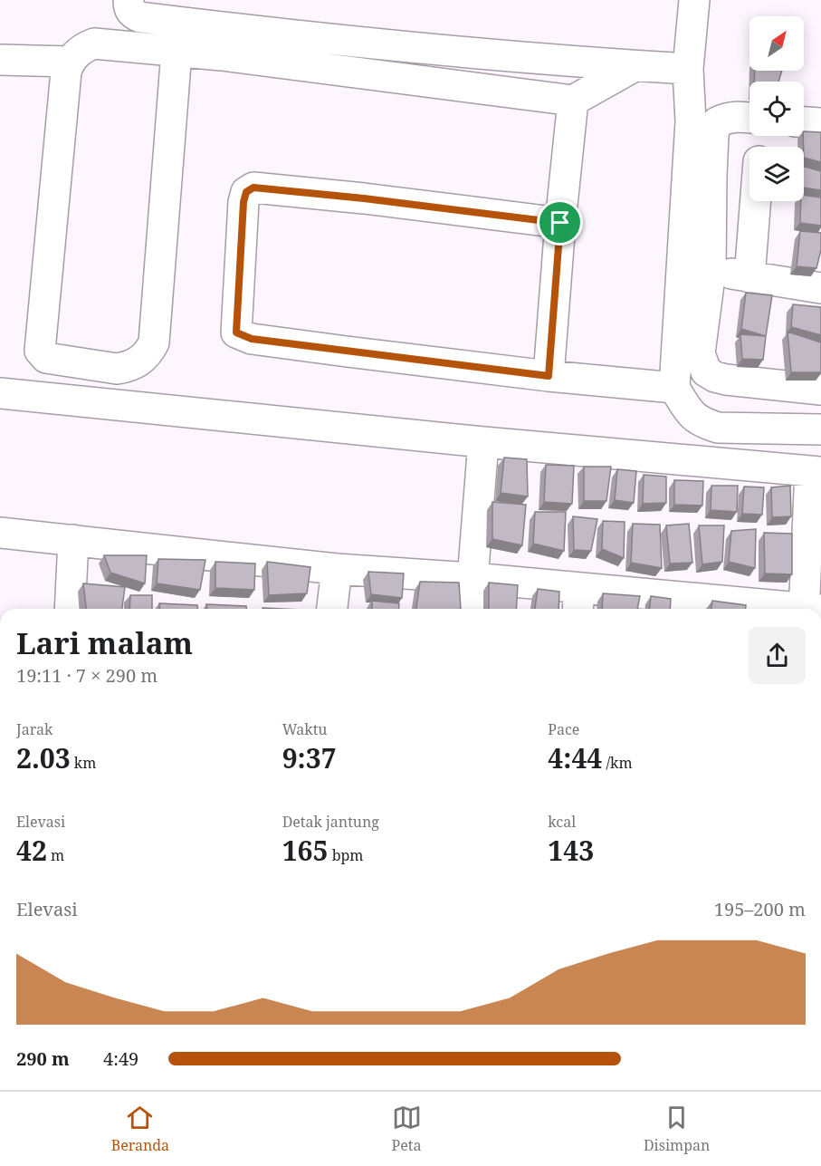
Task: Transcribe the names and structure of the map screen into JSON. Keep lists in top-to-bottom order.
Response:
{
  "north": "top right",
  "page": {
    "heading": ["Lari malam", "19:11 · 7 × 290 m"],
    "stats": [
      ["Jarak", "2.03 km"],
      ["Waktu", "9:37"],
      ["Pace", "4:44 /km"],
      ["Elevasi", "42 m"],
      ["Detak jantung", "165 bpm"],
      ["kcal", "143"]
    ],
    "chart": ["Elevasi", "195–200 m"],
    "list": [
      {
        "name": "290 m",
        "note": "4:49"
      }
    ],
    "tabs": ["Beranda", "Peta", "Disimpan"]
  }
}
